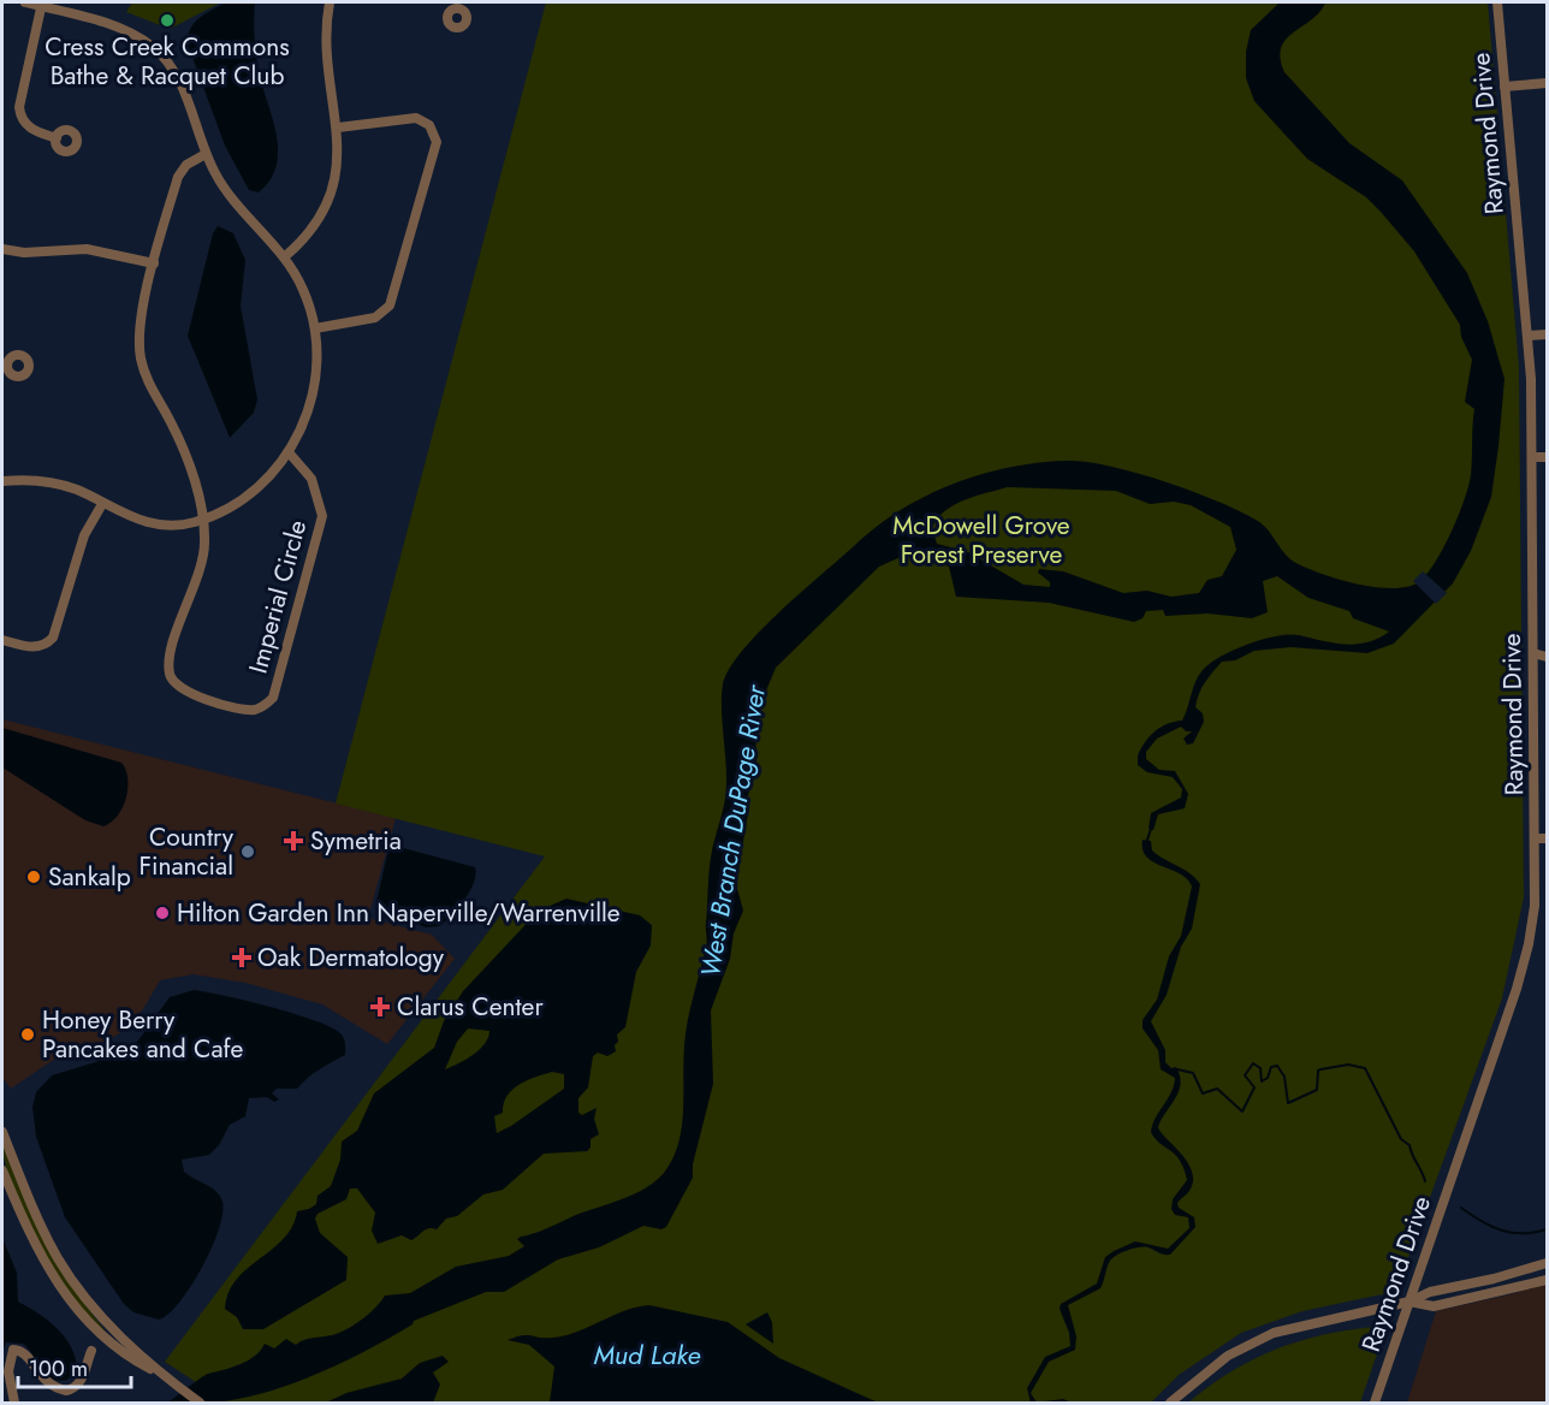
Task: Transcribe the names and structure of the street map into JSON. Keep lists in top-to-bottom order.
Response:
{
  "streets": {
    "street": ["Raymond Drive", "Imperial Circle"]
  },
  "water": ["West Branch DuPage River", "Mud Lake"],
  "parks": ["McDowell Grove Forest Preserve"],
  "places": {
    "other": [
      "Cress Creek Commons Bathe & Racquet Club",
      "Country Financial",
      "Sankalp",
      "Hilton Garden Inn Naperville/Warrenville",
      "Honey Berry Pancakes and Cafe"
    ],
    "health": ["Symetria", "Oak Dermatology", "Clarus Center"]
  },
  "scale_bar": "100 m"
}
